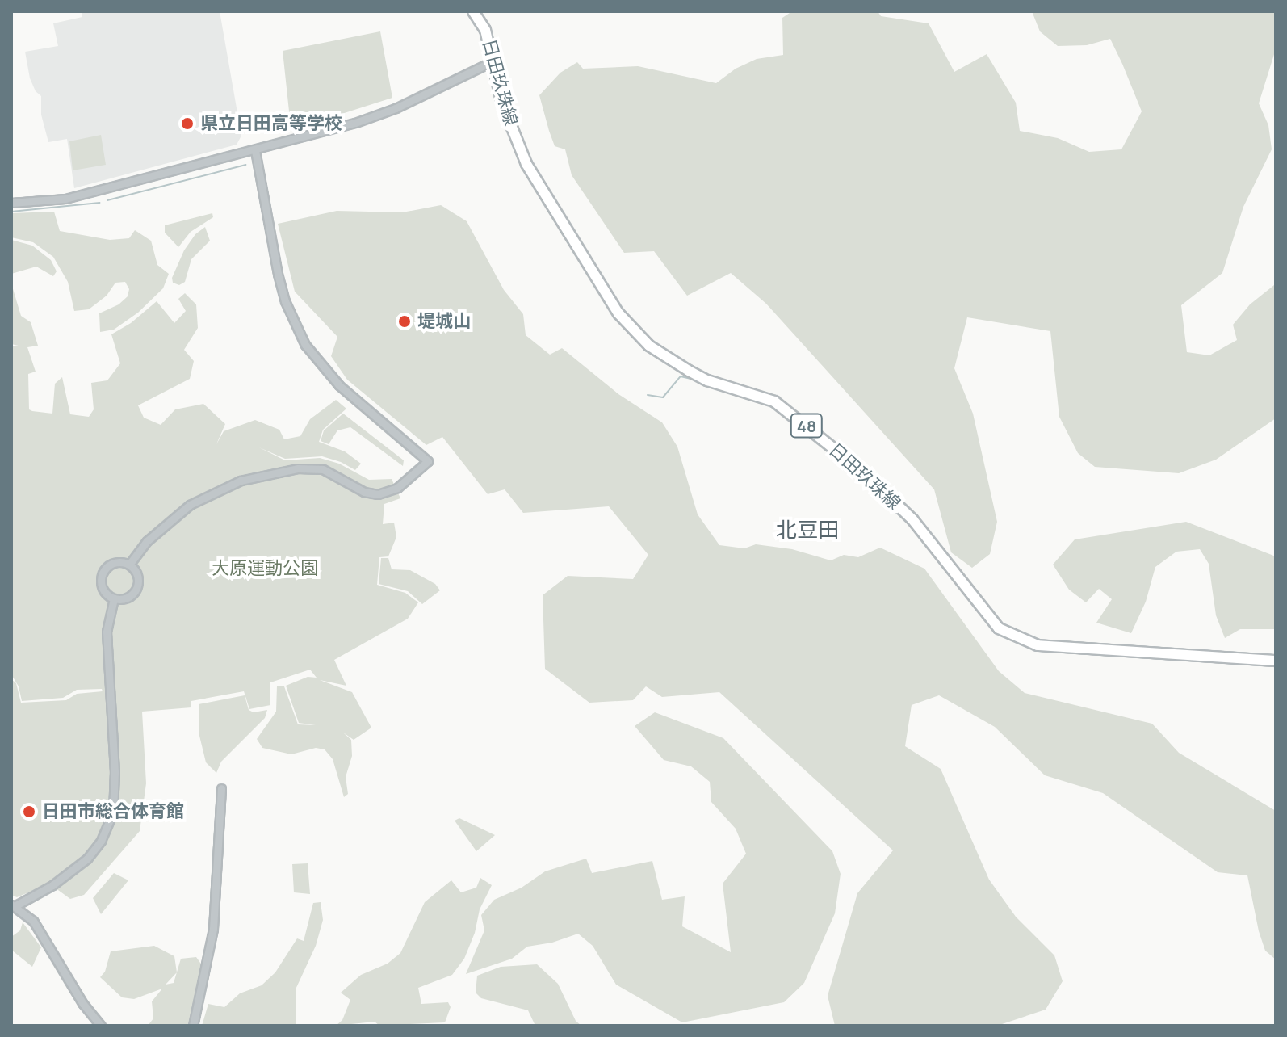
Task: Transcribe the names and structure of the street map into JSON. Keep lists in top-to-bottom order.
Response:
{
  "streets": {
    "main road": ["日田玖珠線", "48"]
  },
  "districts": ["北豆田"],
  "parks": ["大原運動公園"],
  "places": ["県立日田高等学校", "堤城山", "日田市総合体育館"]
}
